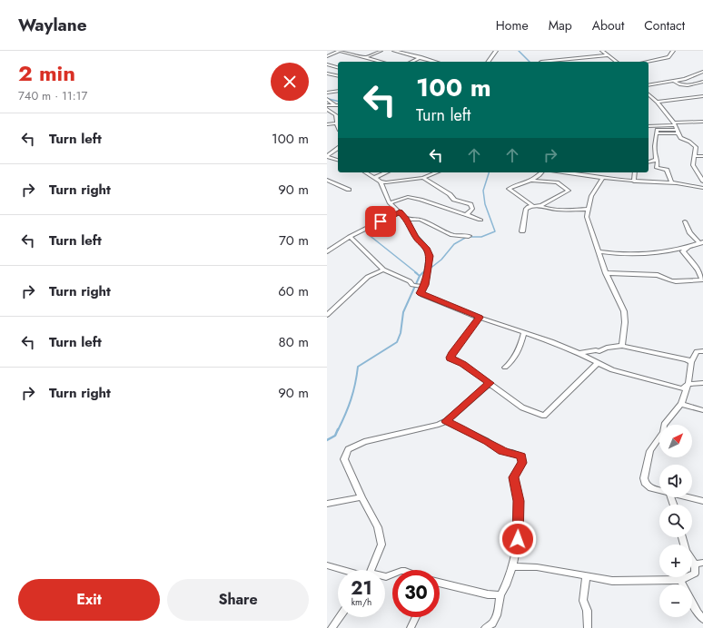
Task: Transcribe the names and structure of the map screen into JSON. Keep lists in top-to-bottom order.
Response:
{
  "north": "top right",
  "page": {
    "header": "Waylane",
    "nav": [
      "Home",
      "Map",
      "About",
      "Contact"
    ],
    "heading": ["2 min", "740 m · 11:17"],
    "turn": ["100 m", "Turn left"],
    "list": [
      {
        "name": "Turn left",
        "value": "100 m"
      },
      {
        "name": "Turn right",
        "value": "90 m"
      },
      {
        "name": "Turn left",
        "value": "70 m"
      },
      {
        "name": "Turn right",
        "value": "60 m"
      },
      {
        "name": "Turn left",
        "value": "80 m"
      },
      {
        "name": "Turn right",
        "value": "90 m"
      }
    ],
    "map_buttons": ["+", "−"],
    "speed": "21 km/h",
    "limit": "30",
    "buttons": ["Exit", "Share"]
  }
}
